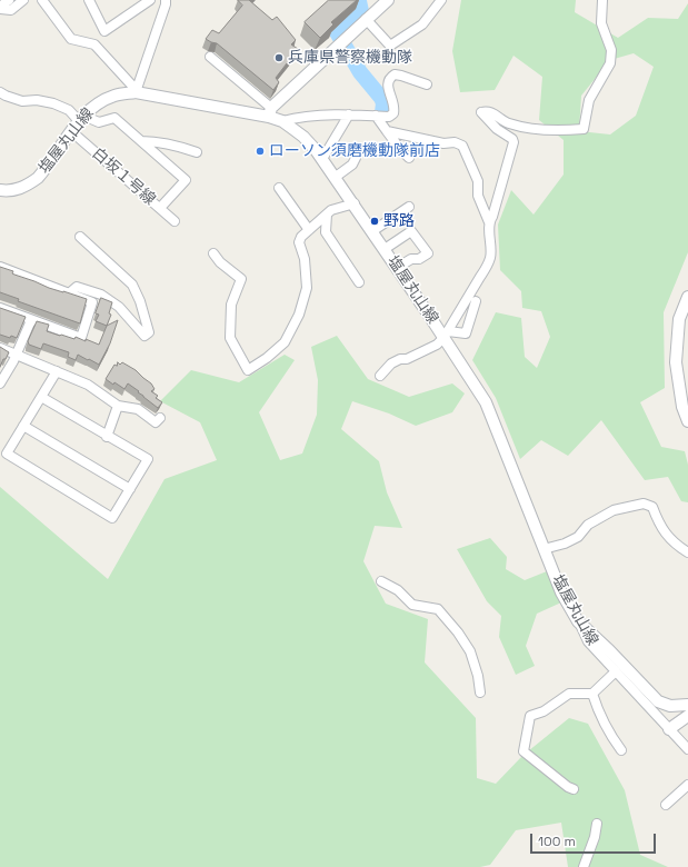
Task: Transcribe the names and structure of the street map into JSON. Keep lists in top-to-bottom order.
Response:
{
  "streets": {
    "street": ["塩屋丸山線", "白坂１号線"]
  },
  "crossings": [
    ["塩屋丸山線", "白坂１号線"]
  ],
  "places": ["兵庫県警察機動隊", "ローソン須磨機動隊前店", "野路"],
  "scale_bar": "100 m"
}
